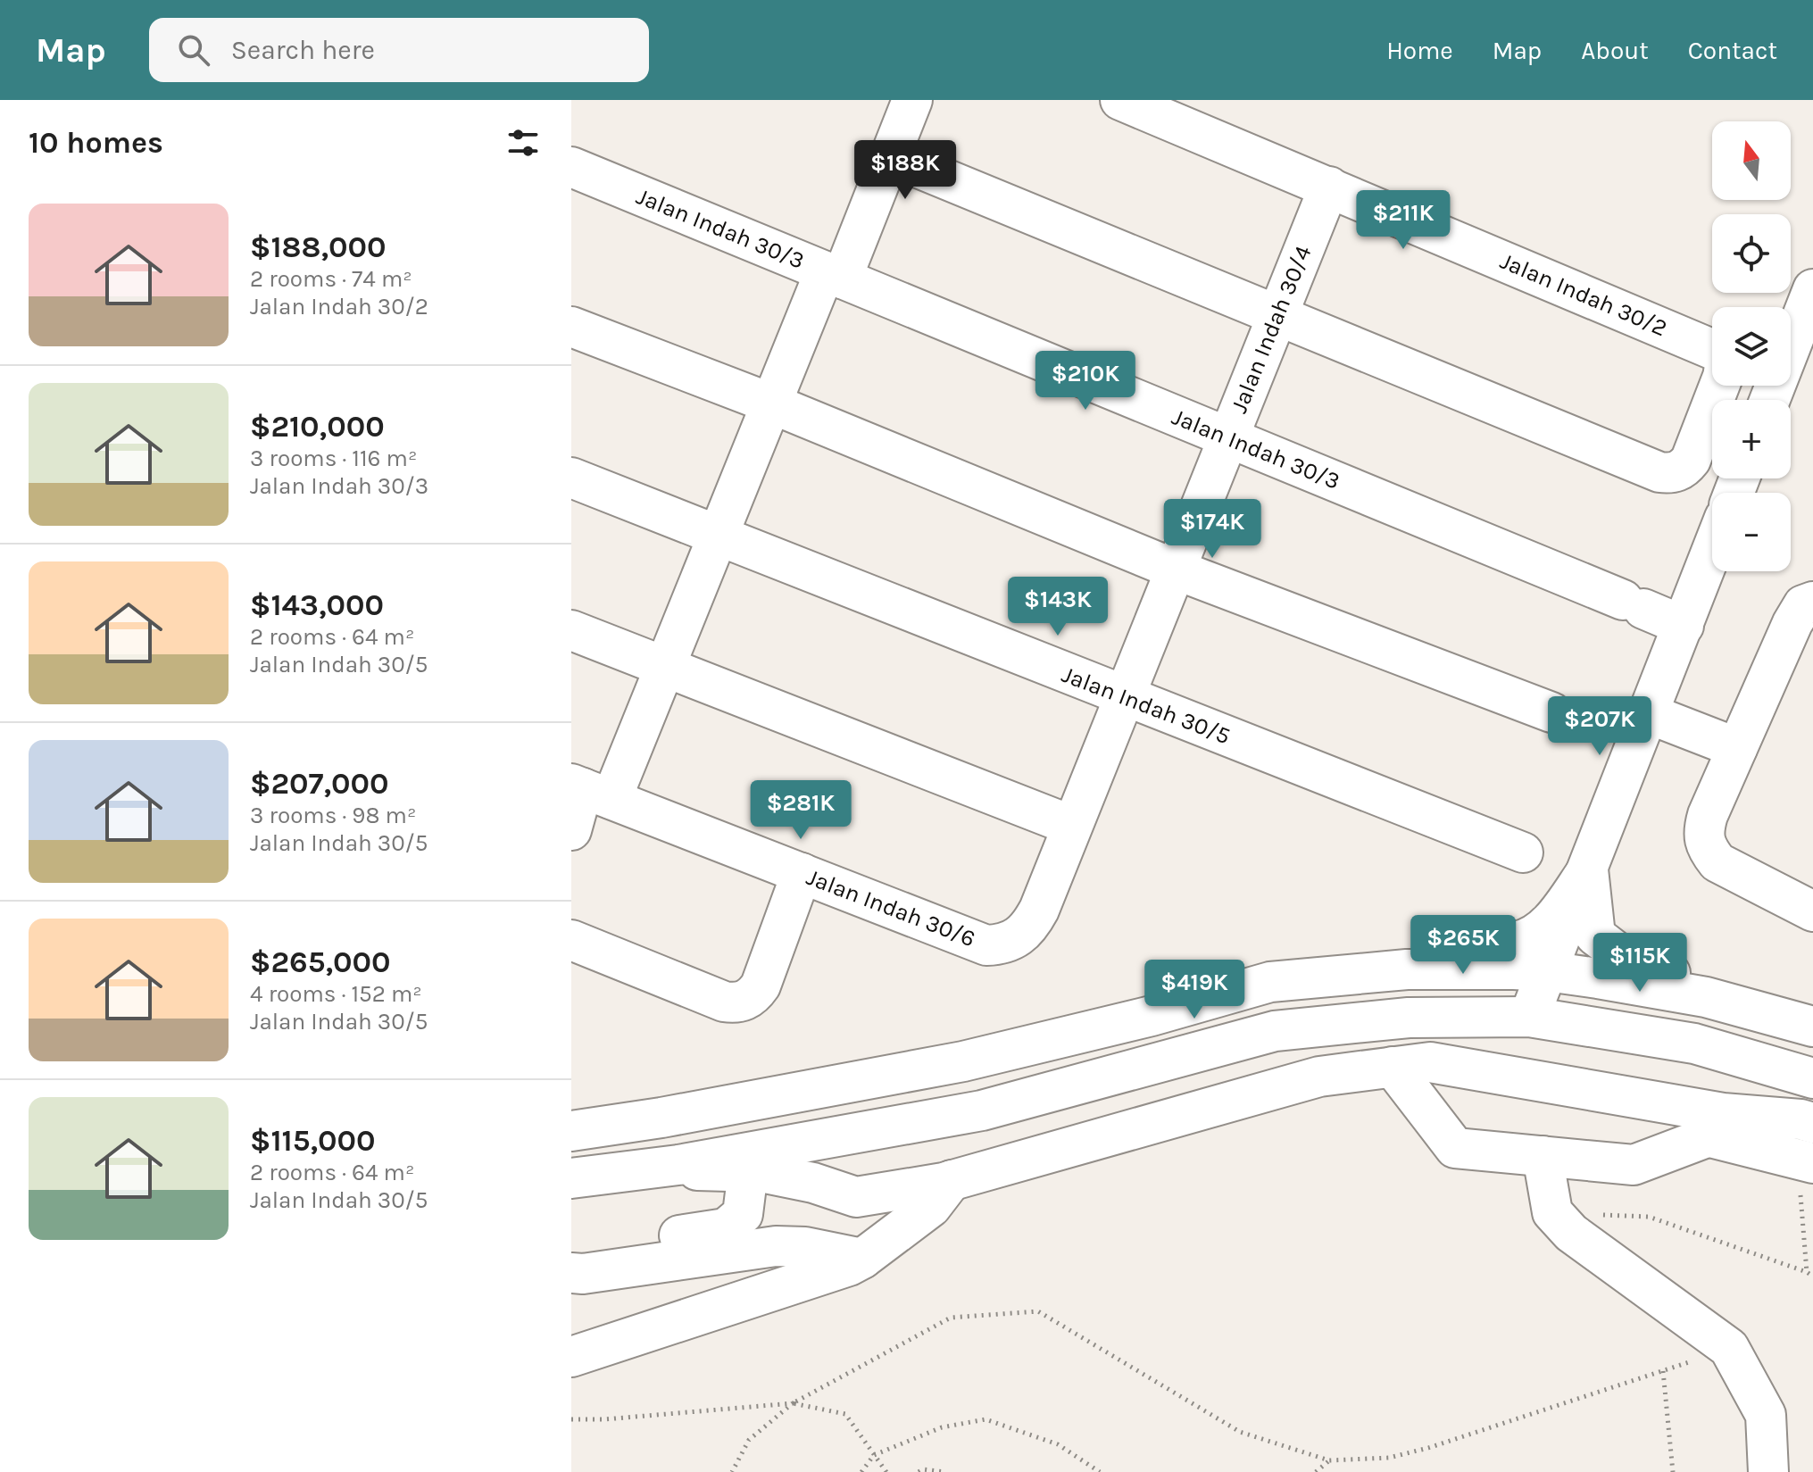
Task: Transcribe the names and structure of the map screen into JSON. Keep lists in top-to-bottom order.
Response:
{
  "streets": {
    "street": [
      "Jalan Indah 30/3",
      "Jalan Indah 30/2",
      "Jalan Indah 30/4",
      "Jalan Indah 30/5",
      "Jalan Indah 30/6"
    ]
  },
  "crossings": [
    ["Jalan Indah 30/3", "Jalan Indah 30/4"],
    ["Jalan Indah 30/2", "Jalan Indah 30/4"],
    ["Jalan Indah 30/4", "Jalan Indah 30/5"],
    ["Jalan Indah 30/4", "Jalan Indah 30/6"]
  ],
  "north": "top",
  "page": {
    "header": "Map",
    "search": "Search here",
    "nav": [
      "Home",
      "Map",
      "About",
      "Contact"
    ],
    "heading": "10 homes",
    "map_buttons": ["+", "−"],
    "price": [
      "$188K",
      "$211K",
      "$210K",
      "$174K",
      "$143K",
      "$207K",
      "$281K",
      "$265K",
      "$115K",
      "$419K"
    ],
    "list": [
      {
        "name": "$188,000",
        "note": "2 rooms · 74 m² · Jalan Indah 30/2"
      },
      {
        "name": "$210,000",
        "note": "3 rooms · 116 m² · Jalan Indah 30/3"
      },
      {
        "name": "$143,000",
        "note": "2 rooms · 64 m² · Jalan Indah 30/5"
      },
      {
        "name": "$207,000",
        "note": "3 rooms · 98 m² · Jalan Indah 30/5"
      },
      {
        "name": "$265,000",
        "note": "4 rooms · 152 m² · Jalan Indah 30/5"
      },
      {
        "name": "$115,000",
        "note": "2 rooms · 64 m² · Jalan Indah 30/5"
      }
    ]
  }
}
